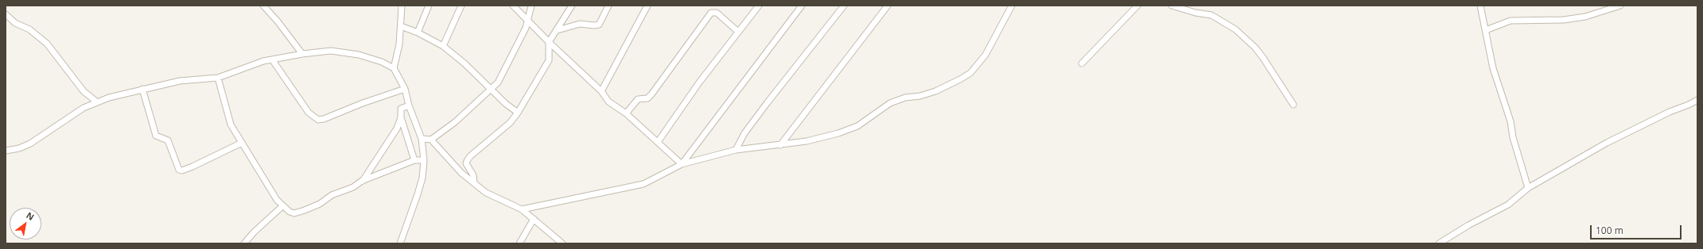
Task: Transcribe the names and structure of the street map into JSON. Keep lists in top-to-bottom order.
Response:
{
  "scale_bar": "100 m",
  "north": "top right"
}
